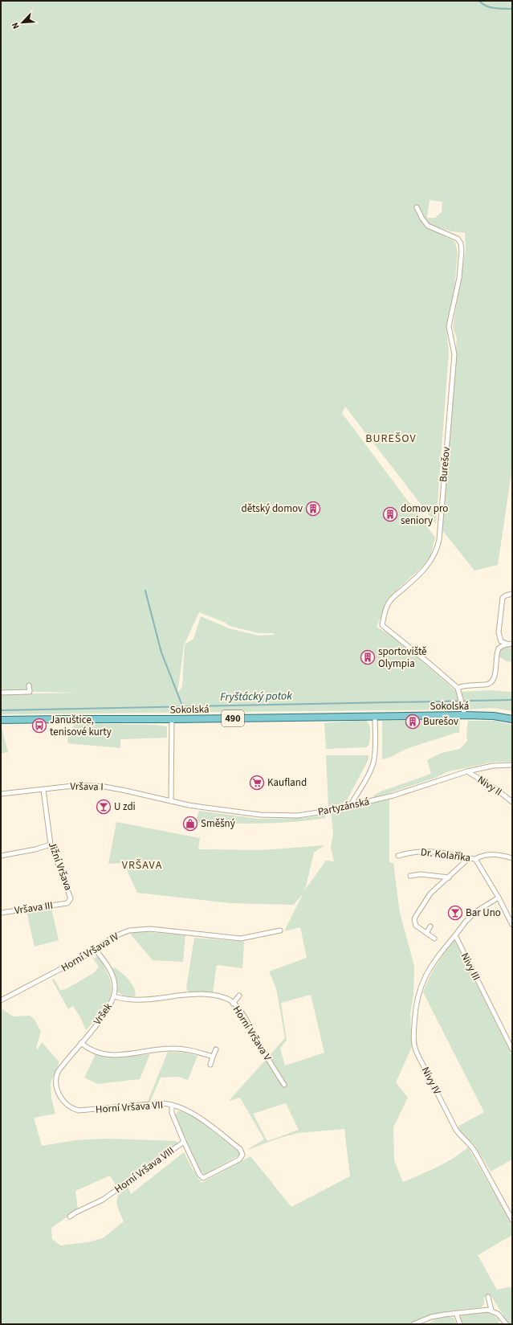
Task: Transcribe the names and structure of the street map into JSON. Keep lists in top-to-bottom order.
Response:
{
  "streets": {
    "main road": ["Sokolská", "490"],
    "street": [
      "Burešov",
      "Nivy II",
      "Vršava I",
      "Partyzánská",
      "Dr. Kolaříka",
      "Jižní Vršava",
      "Vršava III",
      "Horní Vršava IV",
      "Nivy III",
      "Vršek",
      "Horní Vršava V",
      "Nivy IV",
      "Horní Vršava VII",
      "Horní Vršava VIII"
    ]
  },
  "crossings": [
    ["Nivy II", "Partyzánská"],
    ["Vršava I", "Partyzánská"],
    ["Vršava I", "Jižní Vršava"],
    ["Jižní Vršava", "Vršava III"],
    ["Horní Vršava IV", "Vršek"],
    ["Nivy III", "Nivy IV"],
    ["Vršek", "Horní Vršava V"],
    ["Vršek", "Horní Vršava VII"],
    ["Horní Vršava VII", "Horní Vršava VIII"]
  ],
  "districts": ["BUREŠOV", "VRŠAVA"],
  "water": ["Fryštácký potok"],
  "places": {
    "building": [
      "dětský domov",
      "domov pro seniory",
      "sportoviště Olympia",
      "Burešov"
    ],
    "bus stop": ["Januštice, tenisové kurty"],
    "supermarket": ["Kaufland"],
    "bar": ["U zdi", "Bar Uno"],
    "shop": ["Směšný"]
  },
  "north": "bottom left"
}
